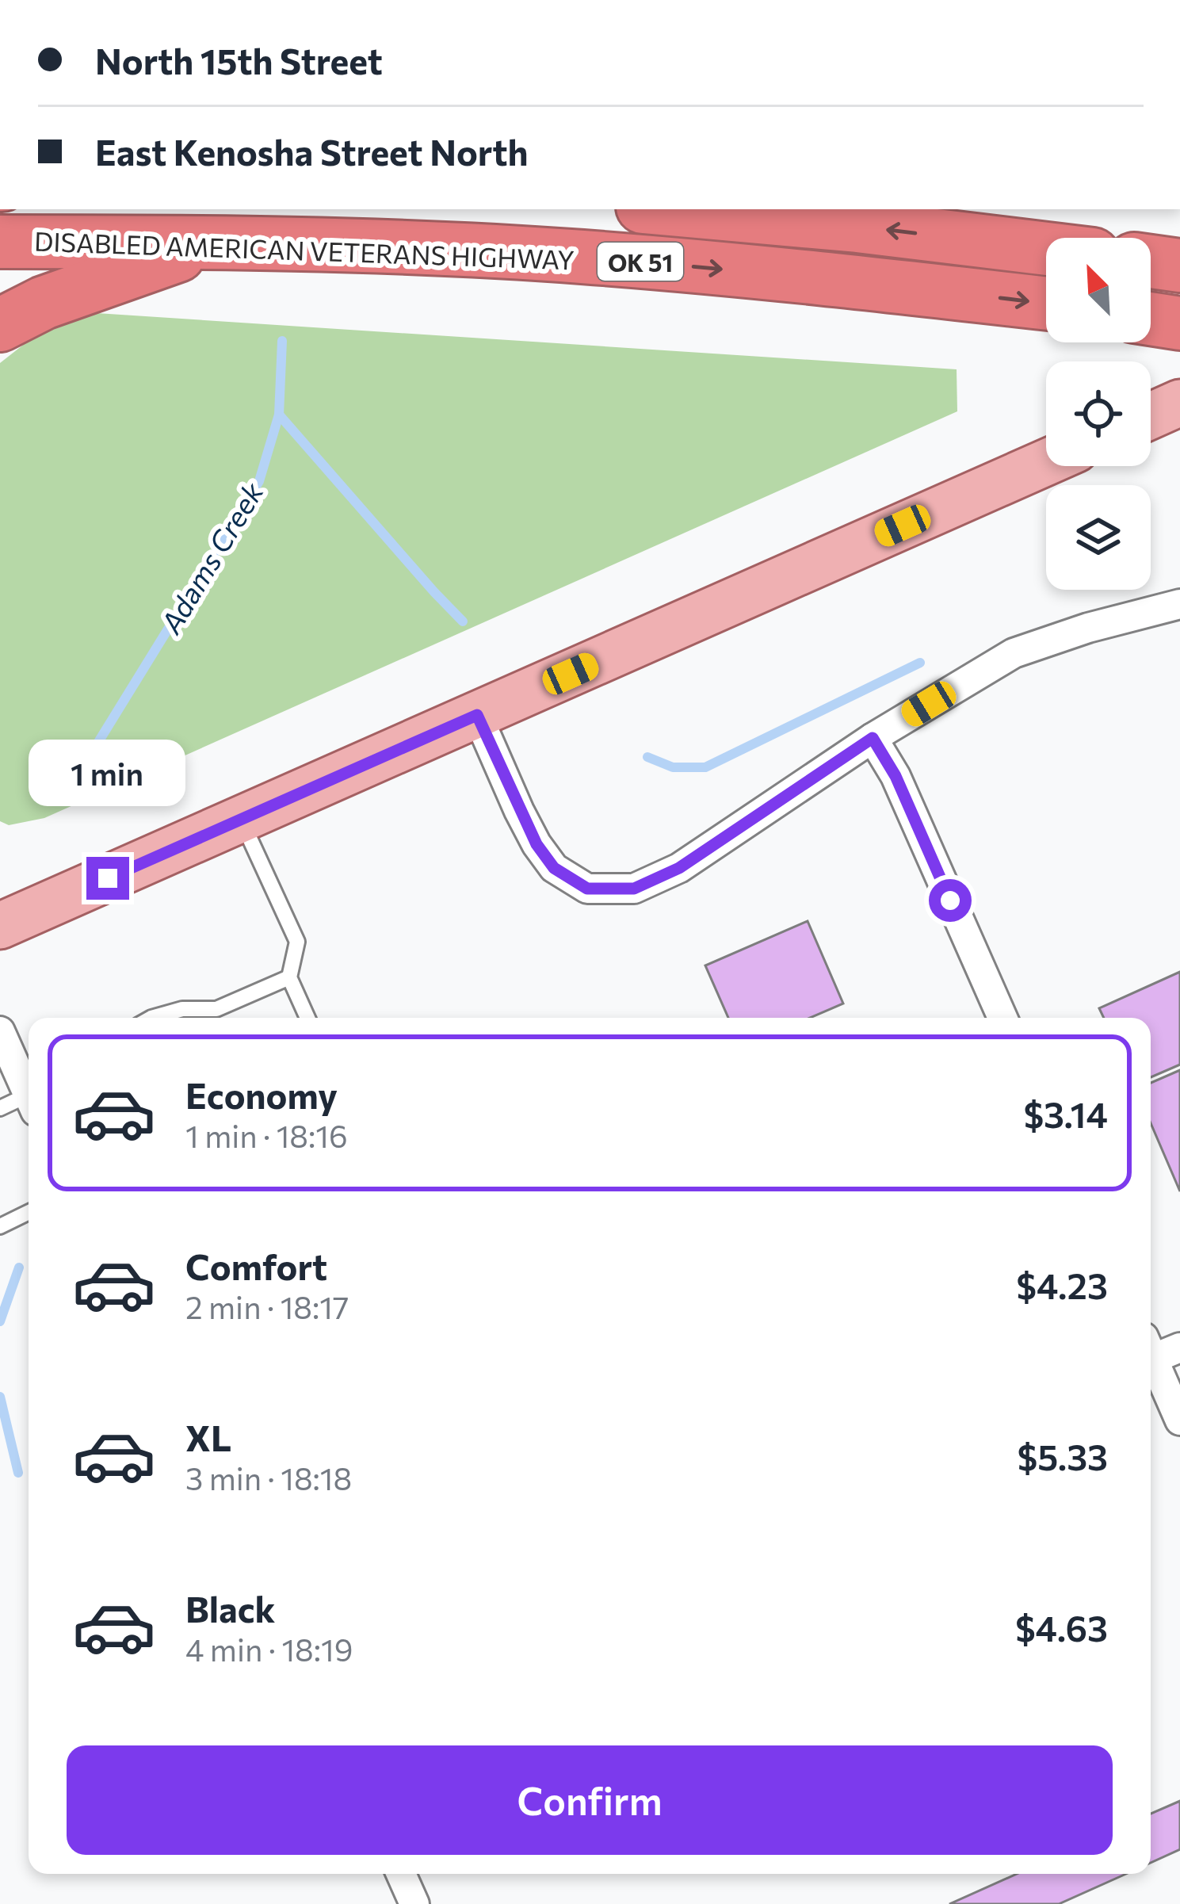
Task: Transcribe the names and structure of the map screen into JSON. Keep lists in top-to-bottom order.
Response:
{
  "streets": {
    "highway": ["DISABLED AMERICAN VETERANS HIGHWAY", "OK 51"]
  },
  "water": ["Adams Creek"],
  "north": "top left",
  "page": {
    "banner": ["North 15th Street", "East Kenosha Street North"],
    "bubble": "1 min",
    "list": [
      {
        "name": "Economy",
        "note": "1 min · 18:16",
        "value": "$3.14"
      },
      {
        "name": "Comfort",
        "note": "2 min · 18:17",
        "value": "$4.23"
      },
      {
        "name": "XL",
        "note": "3 min · 18:18",
        "value": "$5.33"
      },
      {
        "name": "Black",
        "note": "4 min · 18:19",
        "value": "$4.63"
      }
    ],
    "buttons": "Confirm"
  }
}
